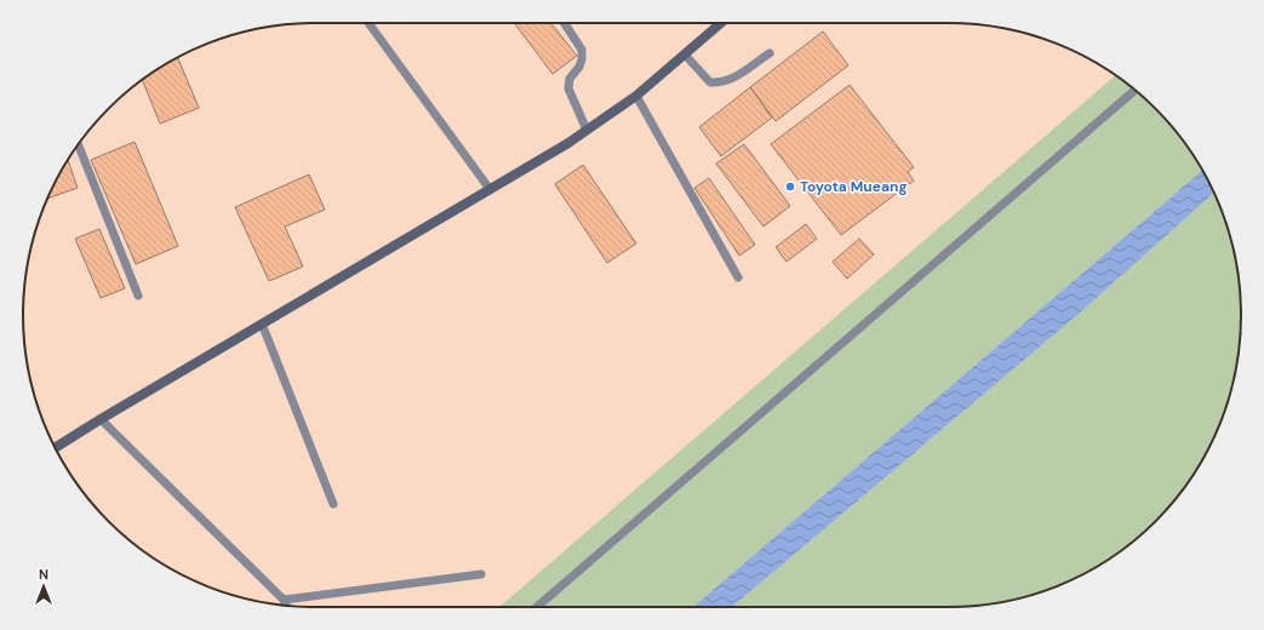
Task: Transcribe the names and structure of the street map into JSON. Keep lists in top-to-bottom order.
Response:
{
  "places": ["Toyota Mueang"],
  "north": "top"
}
